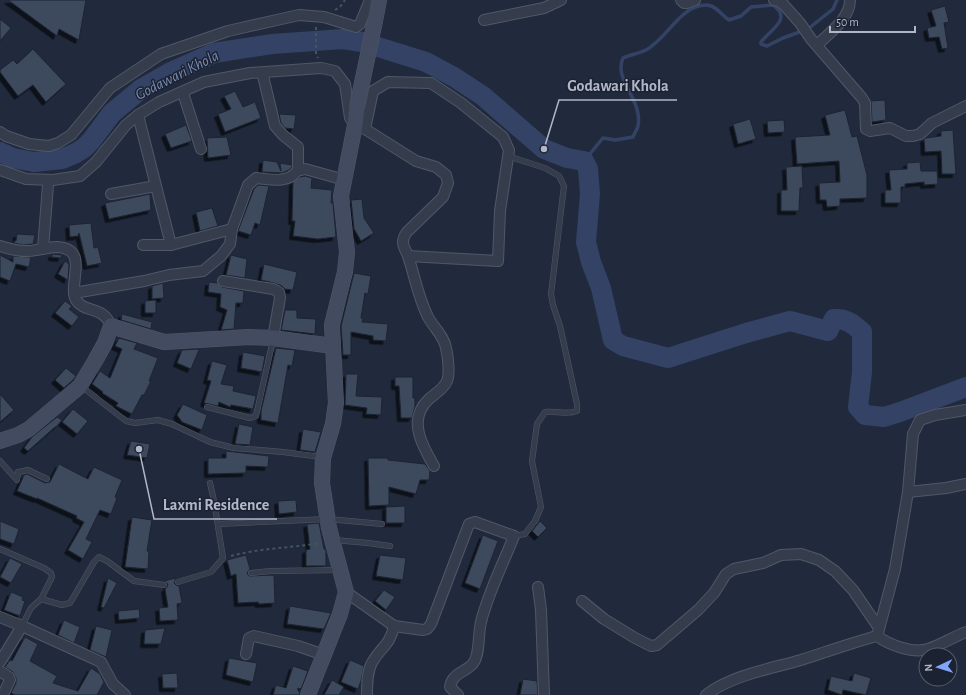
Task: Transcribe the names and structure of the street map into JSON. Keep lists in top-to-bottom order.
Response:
{
  "water": ["Godawari Khola"],
  "places": ["Godawari Khola", "Laxmi Residence"],
  "scale_bar": "50 m",
  "north": "left"
}
